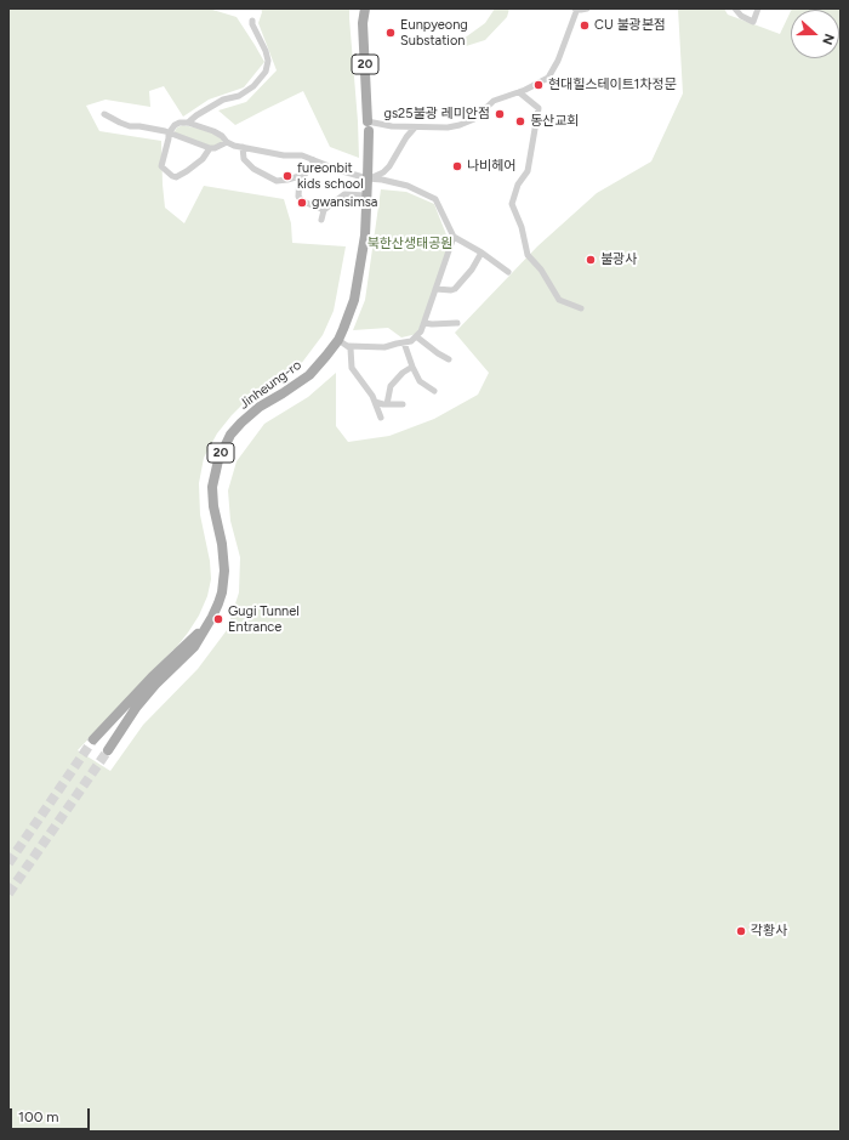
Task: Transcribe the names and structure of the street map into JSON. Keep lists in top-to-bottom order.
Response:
{
  "streets": {
    "main road": ["20", "Jinheung-ro"]
  },
  "parks": ["북한산생태공원"],
  "places": [
    "CU 불광본점",
    "Eunpyeong Substation",
    "현대힐스테이트1차정문",
    "gs25불광 레미안점",
    "동산교회",
    "나비헤어",
    "fureonbit kids school",
    "gwansimsa",
    "불광사",
    "Gugi Tunnel Entrance",
    "각황사"
  ],
  "scale_bar": "100 m",
  "north": "right"
}
